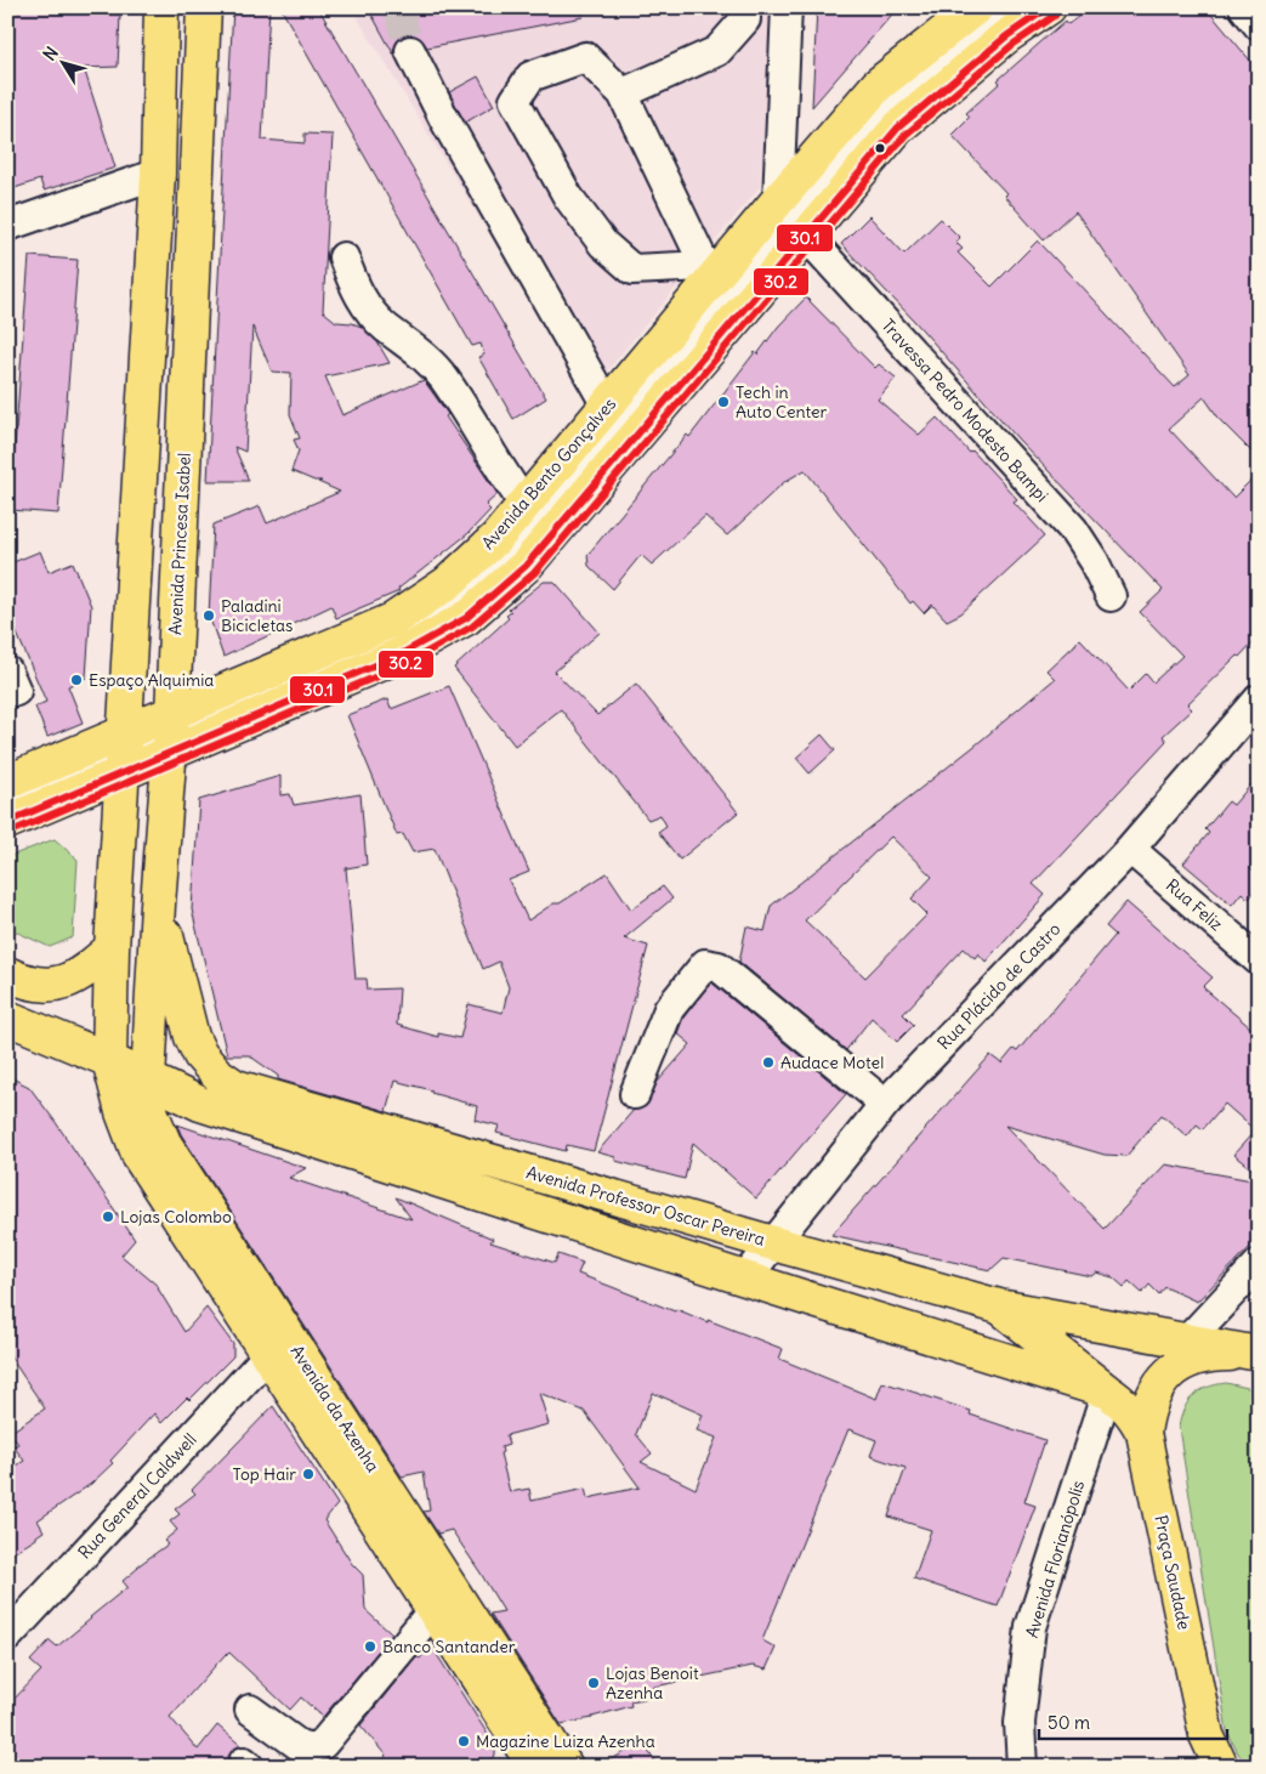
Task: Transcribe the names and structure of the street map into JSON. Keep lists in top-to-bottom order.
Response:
{
  "streets": {
    "main road": [
      "Avenida Bento Gonçalves",
      "Avenida Princesa Isabel",
      "Avenida Professor Oscar Pereira",
      "Avenida da Azenha",
      "Praça Saudade"
    ],
    "street": [
      "Travessa Pedro Modesto Bampi",
      "Rua Feliz",
      "Rua Plácido de Castro",
      "Rua General Caldwell",
      "Avenida Florianópolis"
    ]
  },
  "crossings": [
    ["Travessa Pedro Modesto Bampi", "Avenida Bento Gonçalves"],
    ["Avenida Bento Gonçalves", "Avenida Princesa Isabel"],
    ["Avenida Princesa Isabel", "Avenida Professor Oscar Pereira"],
    ["Avenida Princesa Isabel", "Avenida da Azenha"],
    ["Rua Feliz", "Rua Plácido de Castro"],
    ["Rua Plácido de Castro", "Avenida Professor Oscar Pereira"],
    ["Avenida Professor Oscar Pereira", "Avenida da Azenha"],
    ["Avenida Professor Oscar Pereira", "Avenida Florianópolis"],
    ["Avenida Professor Oscar Pereira", "Praça Saudade"],
    ["Avenida da Azenha", "Rua General Caldwell"],
    ["Avenida Florianópolis", "Praça Saudade"]
  ],
  "places": [
    "Tech in Auto Center",
    "Paladini Bicicletas",
    "Espaço Alquimia",
    "Audace Motel",
    "Lojas Colombo",
    "Top Hair",
    "Banco Santander",
    "Lojas Benoit Azenha",
    "Magazine Luiza Azenha"
  ],
  "lines": ["transit line 30.1", "transit line 30.2"],
  "scale_bar": "50 m",
  "north": "top left"
}
